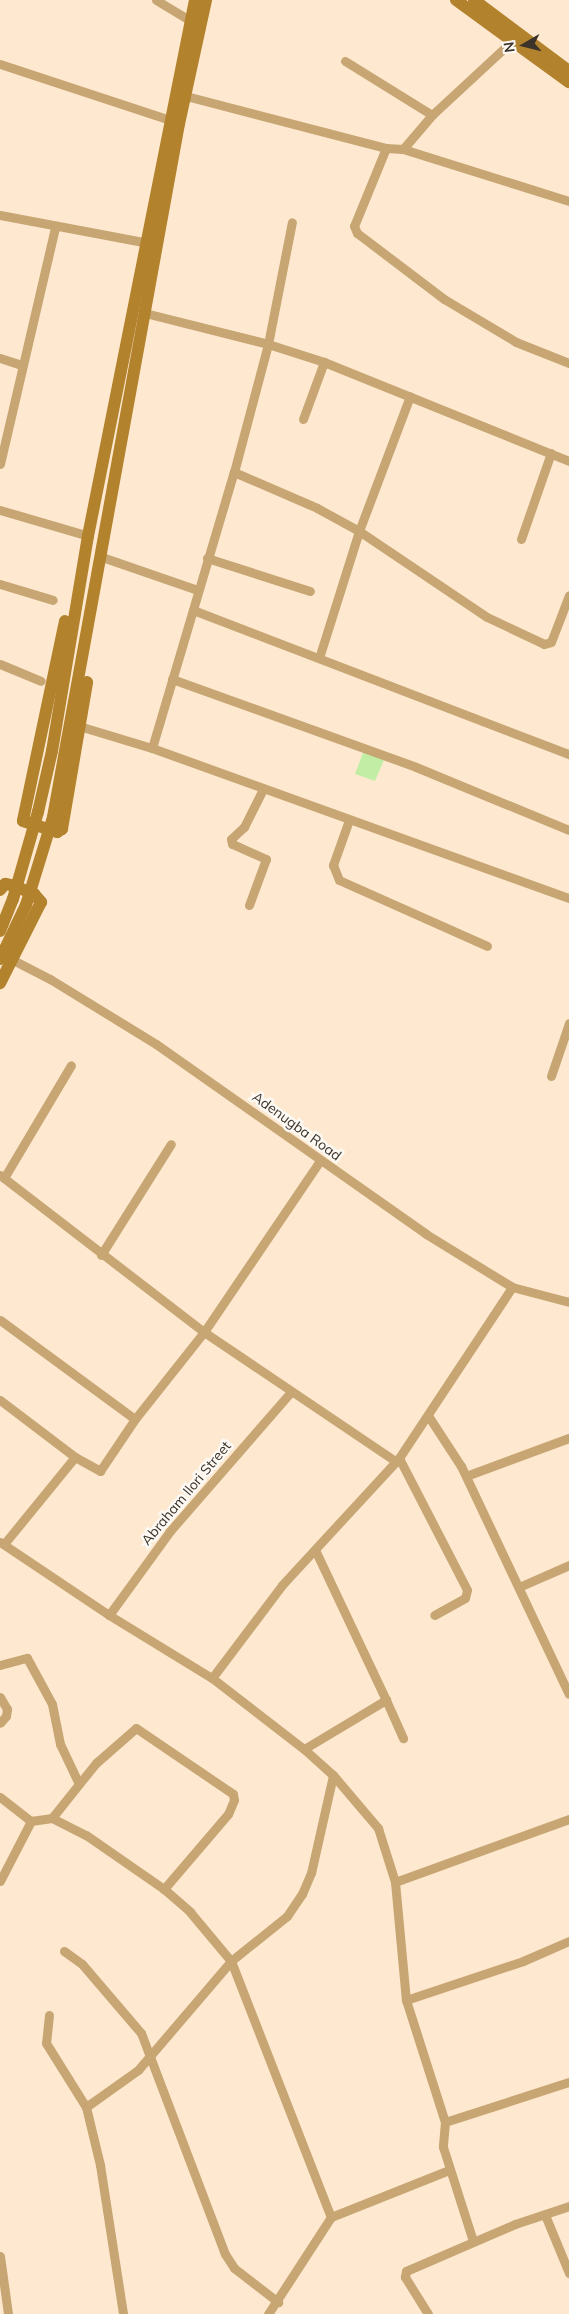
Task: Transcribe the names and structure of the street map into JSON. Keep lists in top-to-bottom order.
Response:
{
  "streets": {
    "street": ["Adenugba Road", "Abraham Ilori Street"]
  },
  "north": "left"
}
